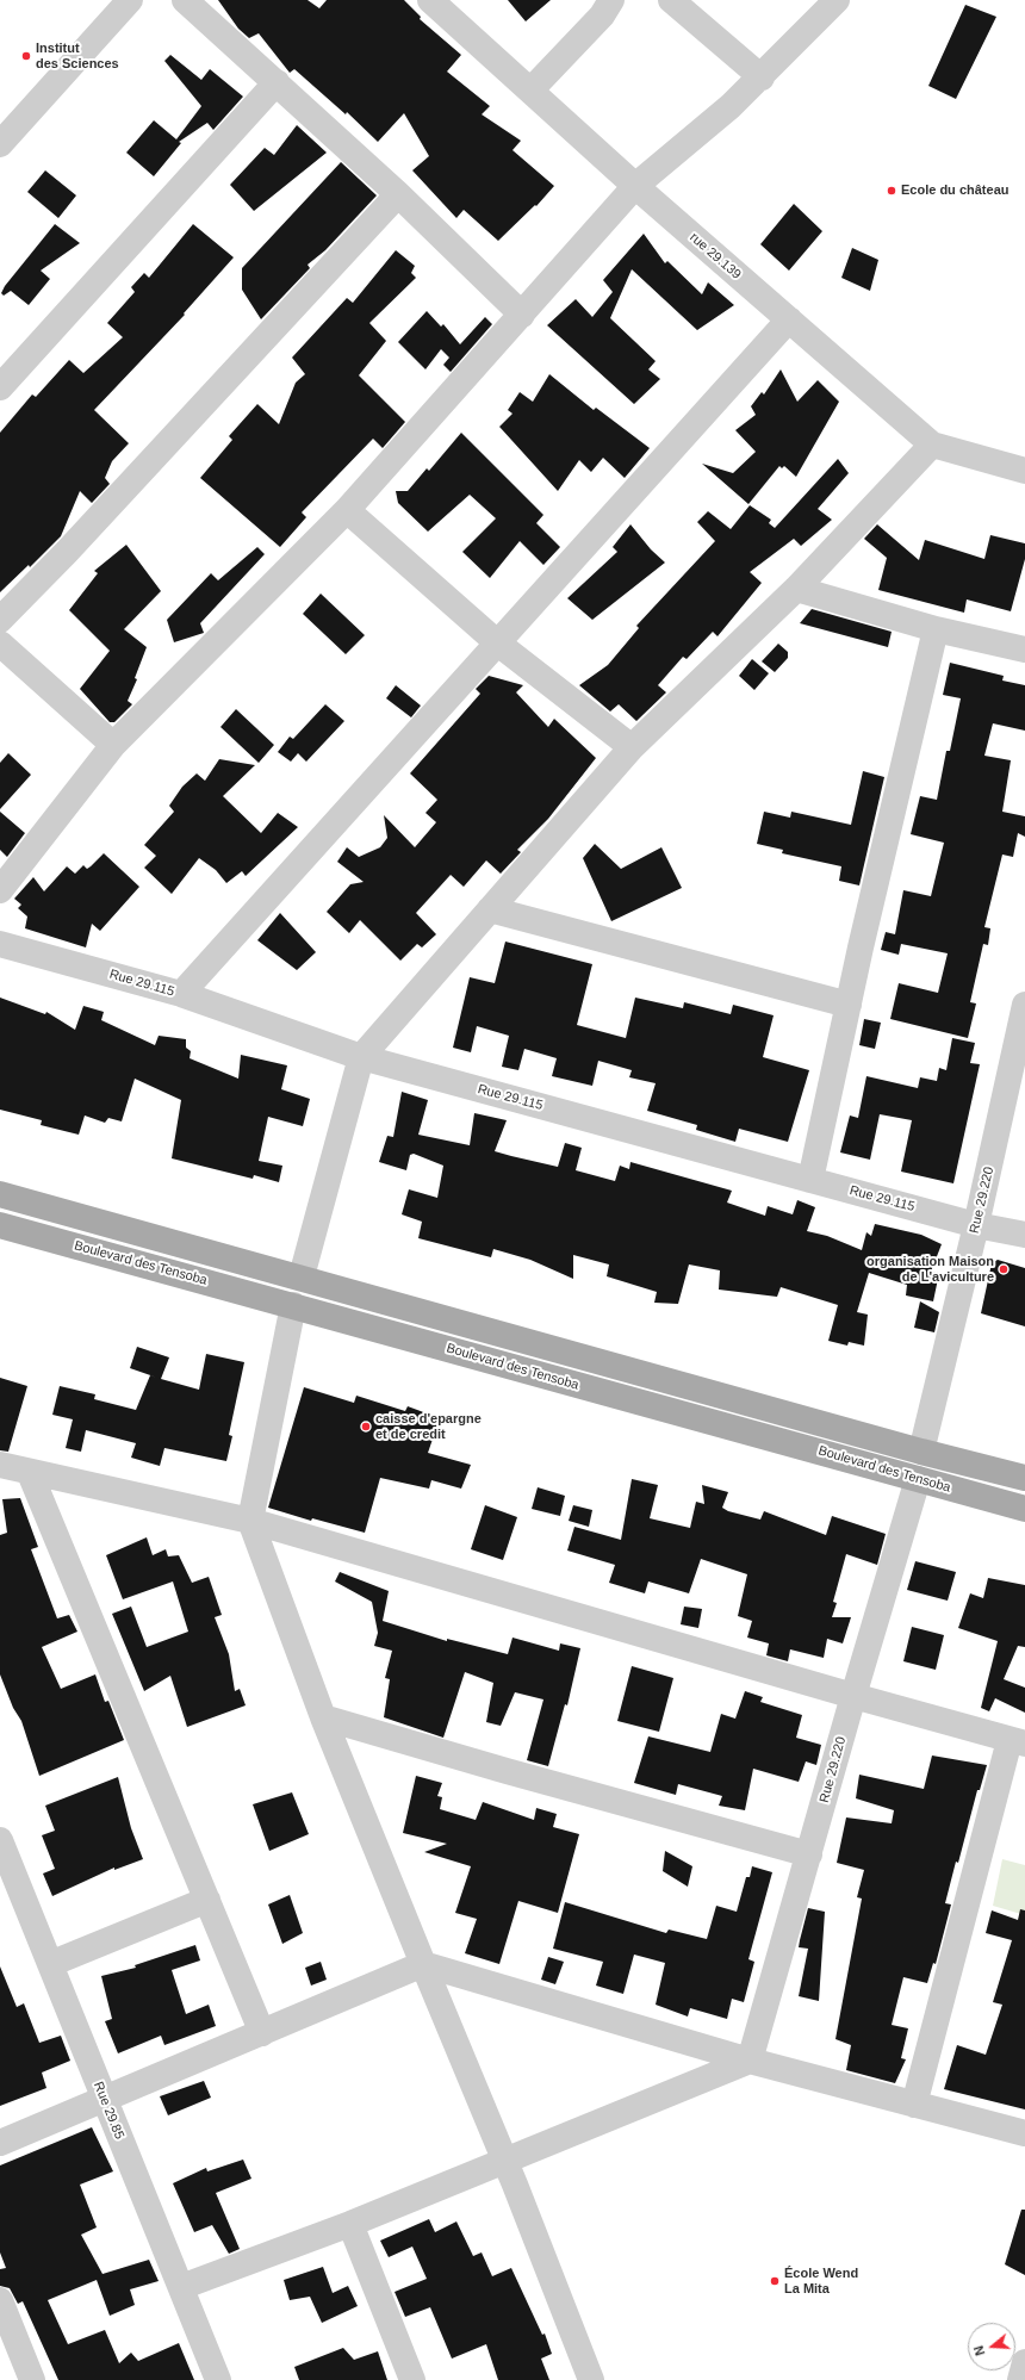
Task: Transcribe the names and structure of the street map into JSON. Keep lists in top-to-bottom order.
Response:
{
  "streets": {
    "main road": ["Boulevard des Tensoba"],
    "street": [
      "rue 29.139",
      "Rue 29.115",
      "Rue 29.220",
      "Rue 29.85"
    ]
  },
  "crossings": [
    ["Rue 29.115", "Rue 29.220"],
    ["Rue 29.220", "Boulevard des Tensoba"]
  ],
  "places": [
    "Institut des Sciences",
    "Ecole du château",
    "organisation Maison de L'aviculture",
    "caisse d'epargne et de credit",
    "École Wend La Mita"
  ],
  "north": "left"
}
